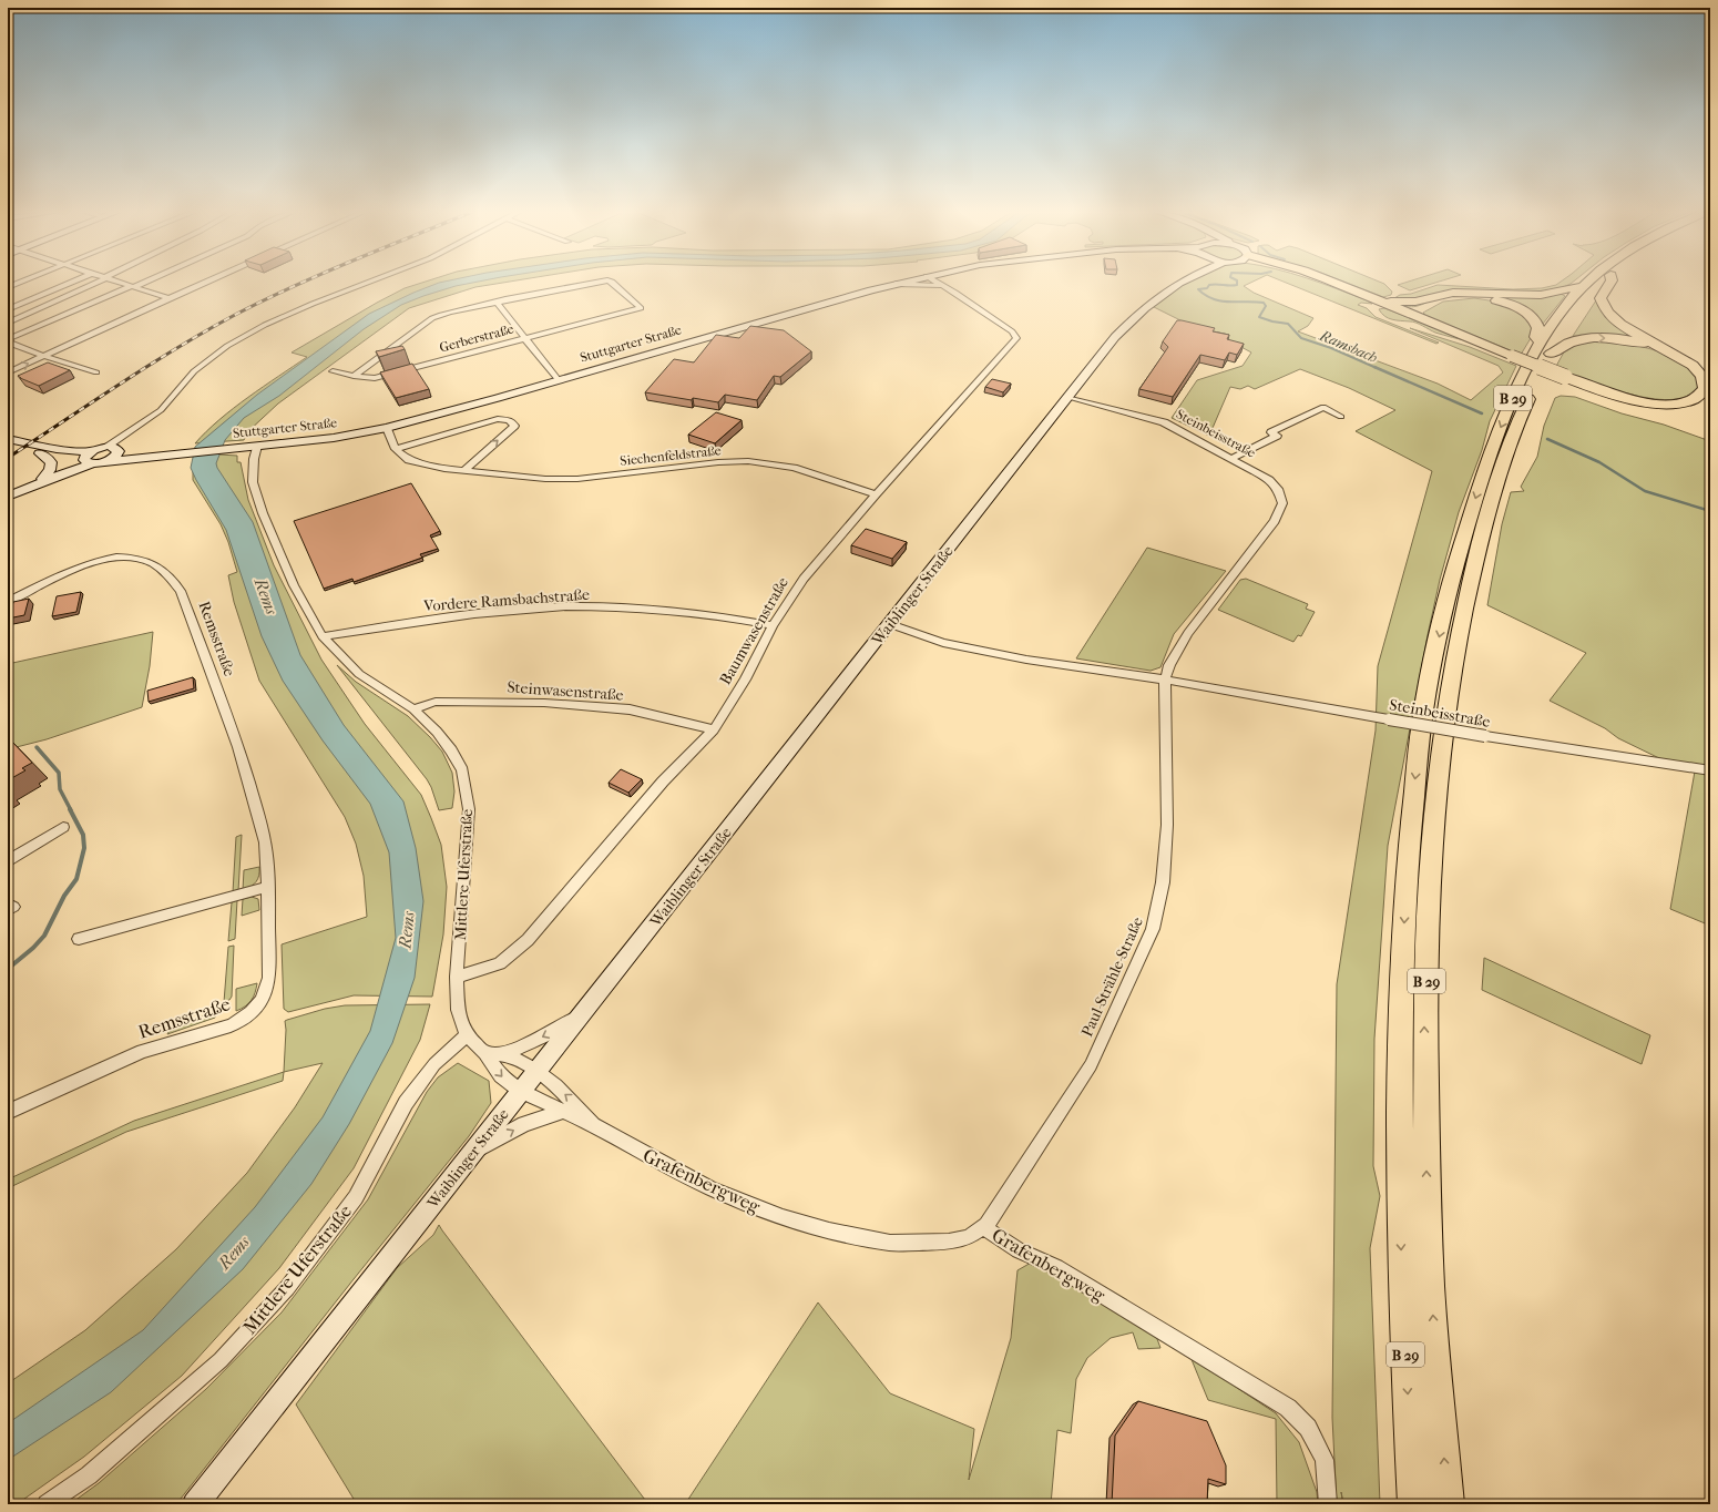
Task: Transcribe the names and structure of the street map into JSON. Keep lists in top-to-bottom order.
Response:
{
  "streets": {
    "highway": ["B 29"],
    "main road": ["Stuttgarter Straße", "Waiblinger Straße"],
    "street": [
      "Gerberstraße",
      "Steinbeisstraße",
      "Siechenfeldstraße",
      "Vordere Ramsbachstraße",
      "Baumwasenstraße",
      "Remsstraße",
      "Steinwasenstraße",
      "Mittlere Uferstraße",
      "Paul-Strähle-Straße",
      "Grafenbergweg"
    ]
  },
  "crossings": [
    ["Stuttgarter Straße", "Baumwasenstraße"],
    ["Stuttgarter Straße", "Mittlere Uferstraße"],
    ["Steinbeisstraße", "Waiblinger Straße"],
    ["Steinbeisstraße", "Paul-Strähle-Straße"],
    ["Siechenfeldstraße", "Baumwasenstraße"],
    ["Waiblinger Straße", "Mittlere Uferstraße"],
    ["Waiblinger Straße", "Grafenbergweg"],
    ["Vordere Ramsbachstraße", "Baumwasenstraße"],
    ["Vordere Ramsbachstraße", "Mittlere Uferstraße"],
    ["Baumwasenstraße", "Steinwasenstraße"],
    ["Baumwasenstraße", "Mittlere Uferstraße"],
    ["Steinwasenstraße", "Mittlere Uferstraße"],
    ["Mittlere Uferstraße", "Grafenbergweg"],
    ["Paul-Strähle-Straße", "Grafenbergweg"]
  ],
  "water": ["Ramsbach", "Rems"]
}
